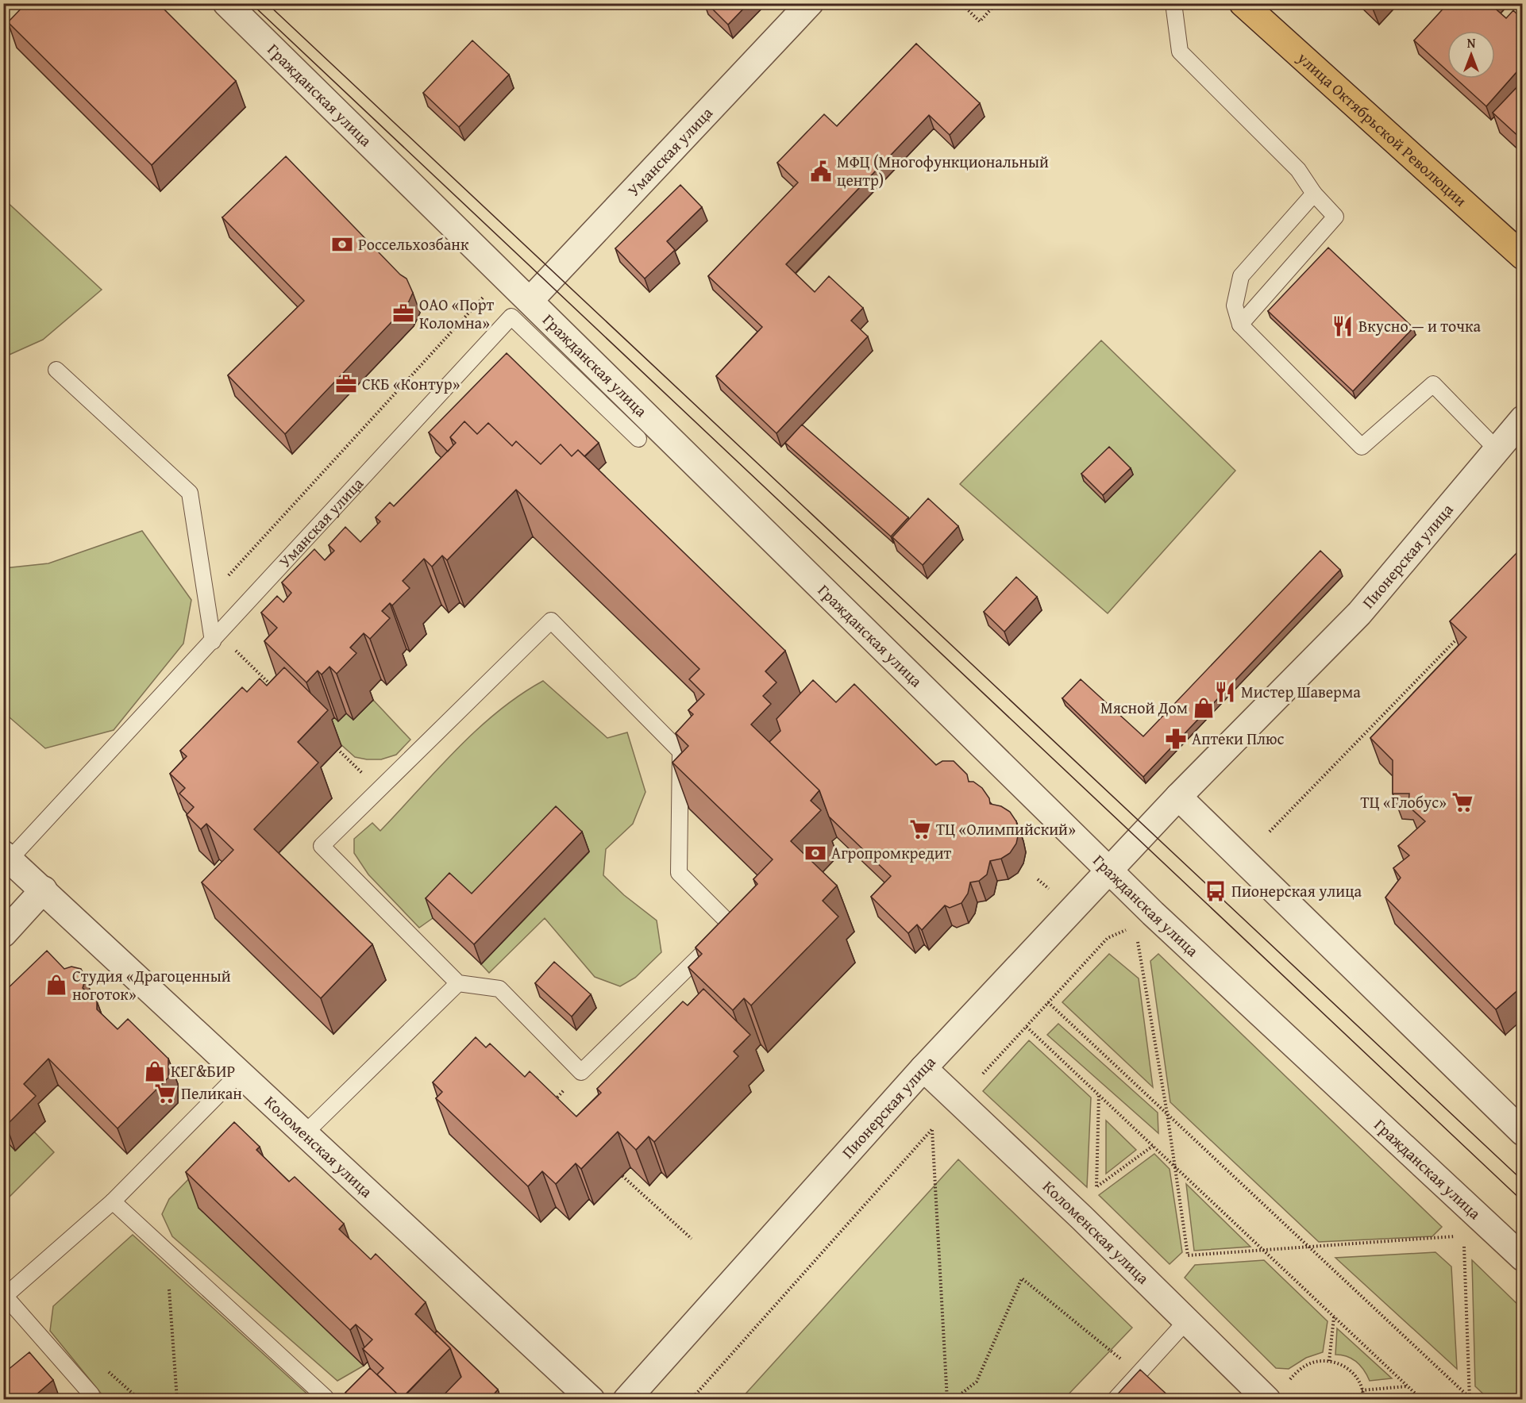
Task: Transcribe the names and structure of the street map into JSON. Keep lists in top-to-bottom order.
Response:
{
  "streets": {
    "main road": ["улица Октябрьской Революции"],
    "street": [
      "Гражданская улица",
      "Уманская улица",
      "Пионерская улица",
      "Коломенская улица"
    ]
  },
  "crossings": [
    ["Гражданская улица", "Уманская улица"],
    ["Гражданская улица", "Пионерская улица"],
    ["Уманская улица", "Коломенская улица"],
    ["Пионерская улица", "Коломенская улица"]
  ],
  "places": {
    "public building": ["МФЦ (Многофункциональный центр)"],
    "bank": ["Россельхозбанк", "Агропромкредит"],
    "office": ["ОАО «Порт Коломна»", "СКБ «Контур»"],
    "restaurant": ["Вкусно — и точка", "Мистер Шаверма"],
    "shop": ["Мясной Дом", "Студия «Драгоценный ноготок»", "КЕГ&БИР"],
    "pharmacy": ["Аптеки Плюс"],
    "supermarket": ["ТЦ «Глобус»", "ТЦ «Олимпийский»", "Пеликан"],
    "bus stop": ["Пионерская улица"]
  },
  "north": "top"
}
